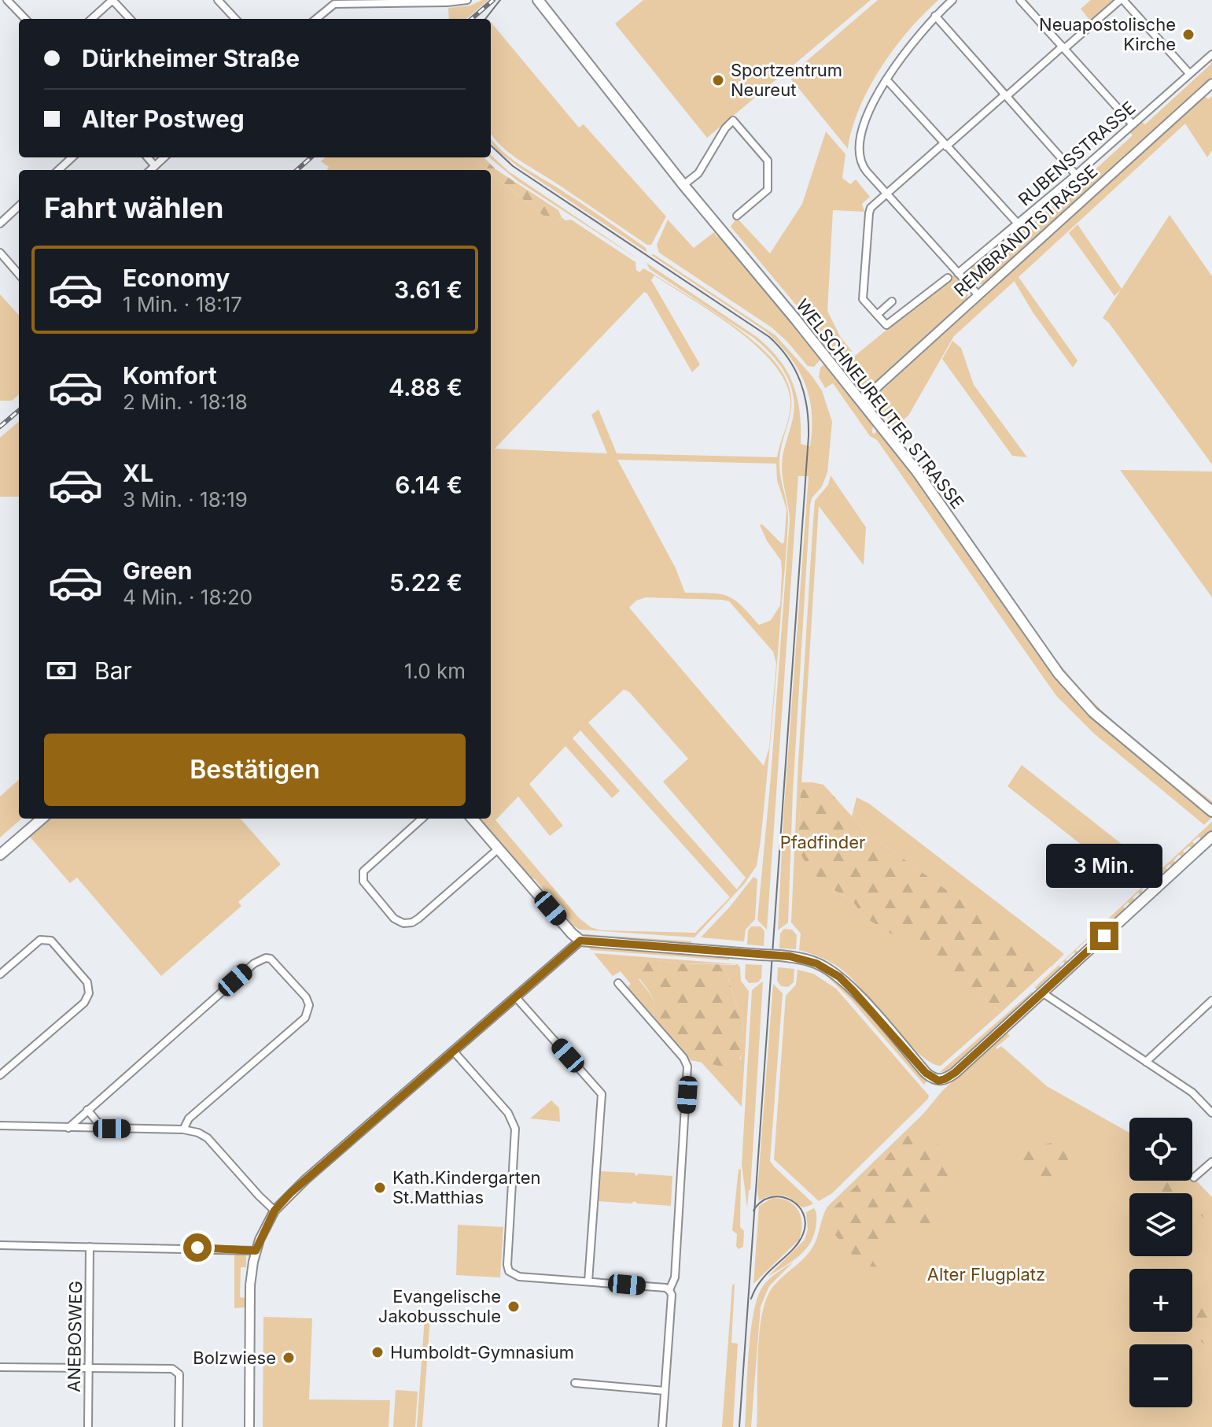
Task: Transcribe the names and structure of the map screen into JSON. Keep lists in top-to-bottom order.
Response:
{
  "streets": {
    "main road": ["WELSCHNEUREUTER STRASSE"],
    "street": ["RUBENSSTRASSE", "REMBRANDTSTRASSE", "ANEBOSWEG"]
  },
  "crossings": [
    ["REMBRANDTSTRASSE", "WELSCHNEUREUTER STRASSE"]
  ],
  "parks": ["Pfadfinder", "Alter Flugplatz"],
  "places": [
    "Neuapostolische Kirche",
    "Sportzentrum Neureut",
    "Kath.Kindergarten St.Matthias",
    "Evangelische Jakobusschule",
    "Humboldt-Gymnasium",
    "Bolzwiese"
  ],
  "page": {
    "banner": ["Dürkheimer Straße", "Alter Postweg"],
    "heading": "Fahrt wählen",
    "list": [
      {
        "name": "Economy",
        "note": "1 Min. · 18:17",
        "value": "3.61 €"
      },
      {
        "name": "Komfort",
        "note": "2 Min. · 18:18",
        "value": "4.88 €"
      },
      {
        "name": "XL",
        "note": "3 Min. · 18:19",
        "value": "6.14 €"
      },
      {
        "name": "Green",
        "note": "4 Min. · 18:20",
        "value": "5.22 €"
      }
    ],
    "pay": ["Bar", "1.0 km"],
    "buttons": "Bestätigen",
    "bubble": "3 Min.",
    "map_buttons": ["+", "−"]
  }
}
